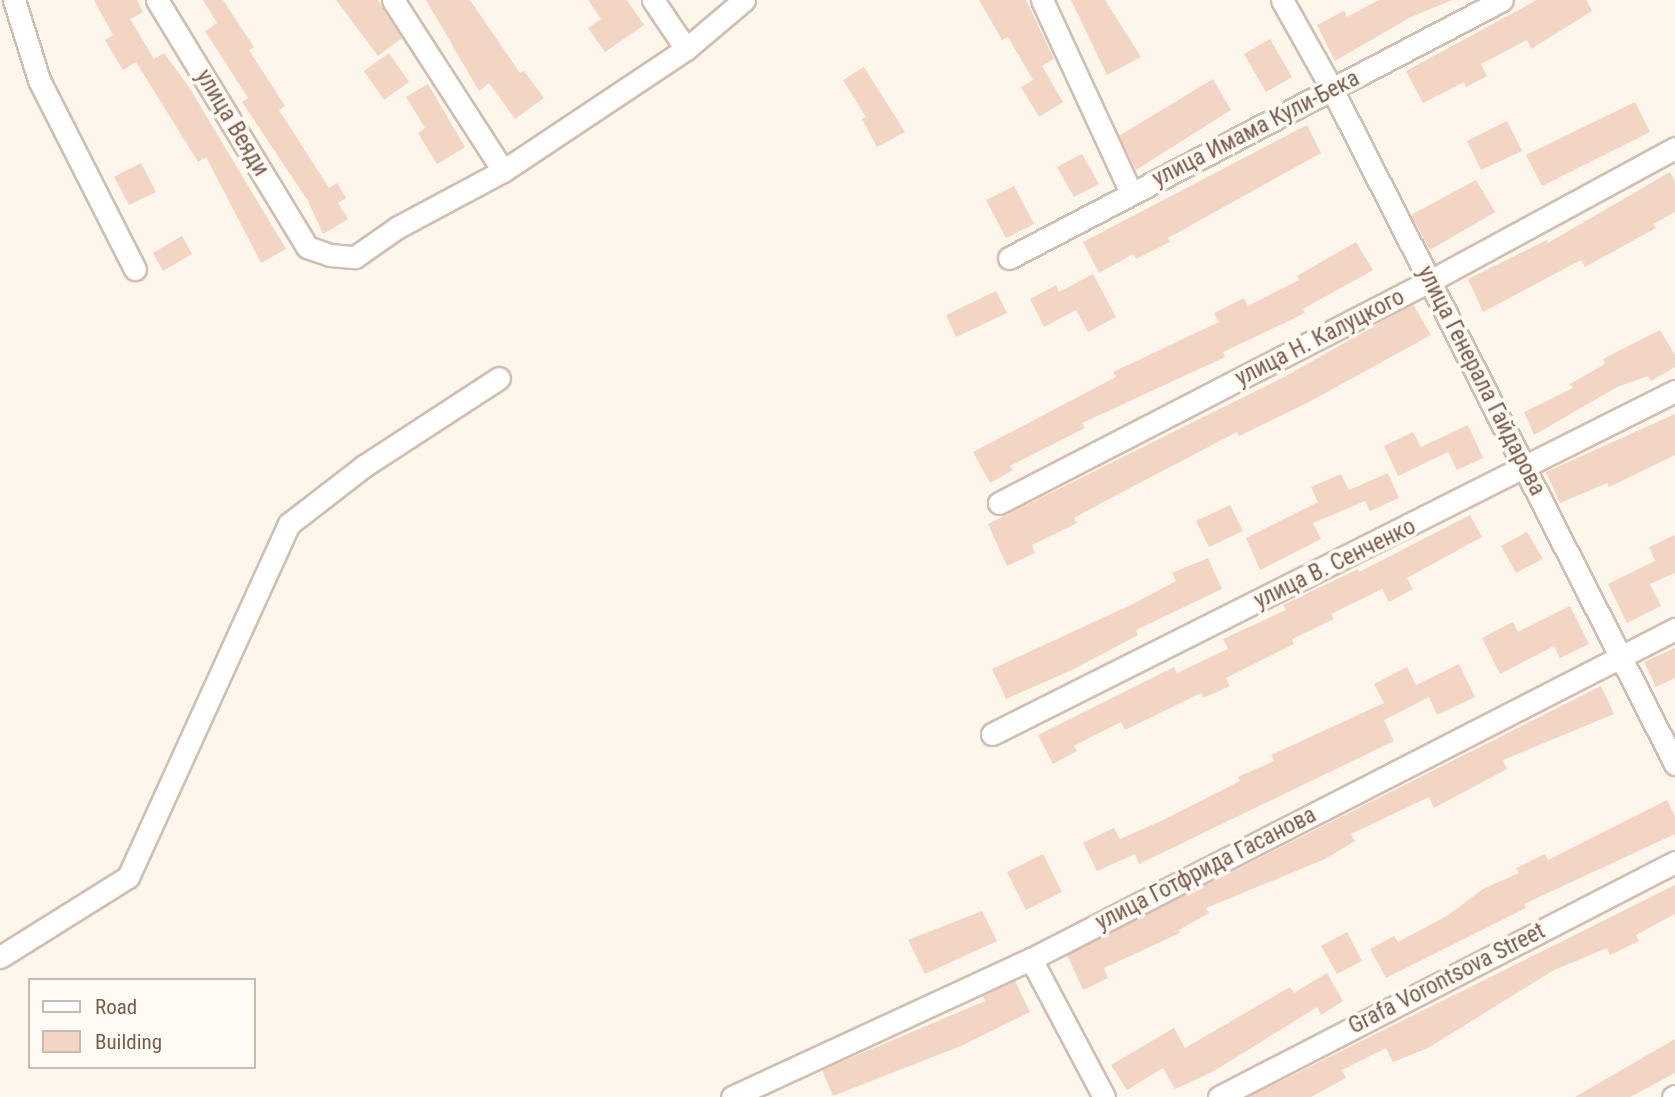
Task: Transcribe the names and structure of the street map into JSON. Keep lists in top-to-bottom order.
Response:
{
  "streets": {
    "street": [
      "улица Веяди",
      "улица Имама Кули-Бека",
      "улица Н. Калуцкого",
      "улица Генерала Гайдарова",
      "улица В. Сенченко",
      "улица Готфрида Гасанова",
      "Grafa Vorontsova Street"
    ]
  },
  "crossings": [
    ["улица Имама Кули-Бека", "улица Генерала Гайдарова"],
    ["улица Н. Калуцкого", "улица Генерала Гайдарова"],
    ["улица Генерала Гайдарова", "улица В. Сенченко"],
    ["улица Генерала Гайдарова", "улица Готфрида Гасанова"]
  ],
  "legend": ["Road", "Building"]
}
